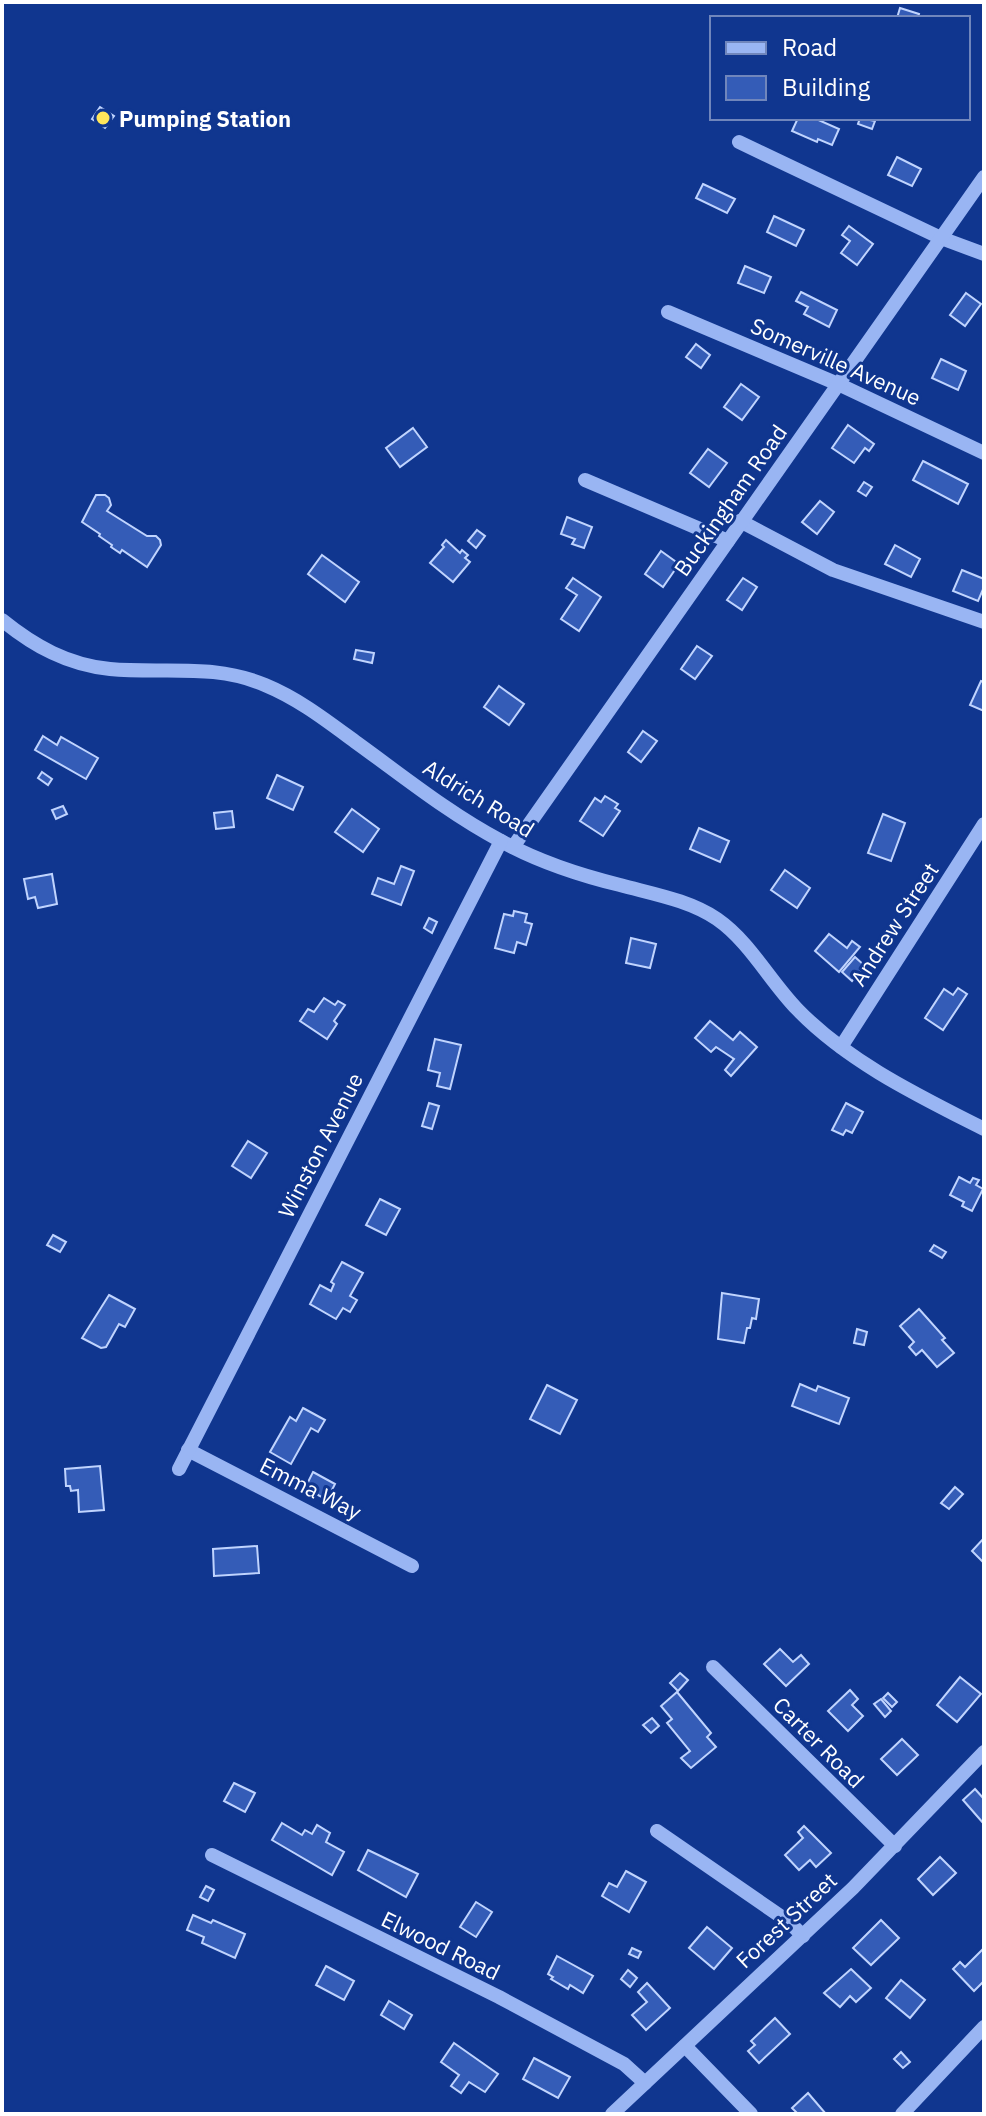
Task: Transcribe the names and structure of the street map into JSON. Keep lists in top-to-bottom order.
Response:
{
  "streets": {
    "street": [
      "Somerville Avenue",
      "Buckingham Road",
      "Aldrich Road",
      "Andrew Street",
      "Winston Avenue",
      "Emma Way",
      "Carter Road",
      "Forest Street",
      "Elwood Road"
    ]
  },
  "crossings": [
    ["Somerville Avenue", "Buckingham Road"],
    ["Buckingham Road", "Aldrich Road"],
    ["Buckingham Road", "Winston Avenue"],
    ["Aldrich Road", "Andrew Street"],
    ["Aldrich Road", "Winston Avenue"],
    ["Winston Avenue", "Emma Way"],
    ["Carter Road", "Forest Street"],
    ["Forest Street", "Elwood Road"]
  ],
  "places": ["Pumping Station"],
  "legend": ["Road", "Building"]
}
